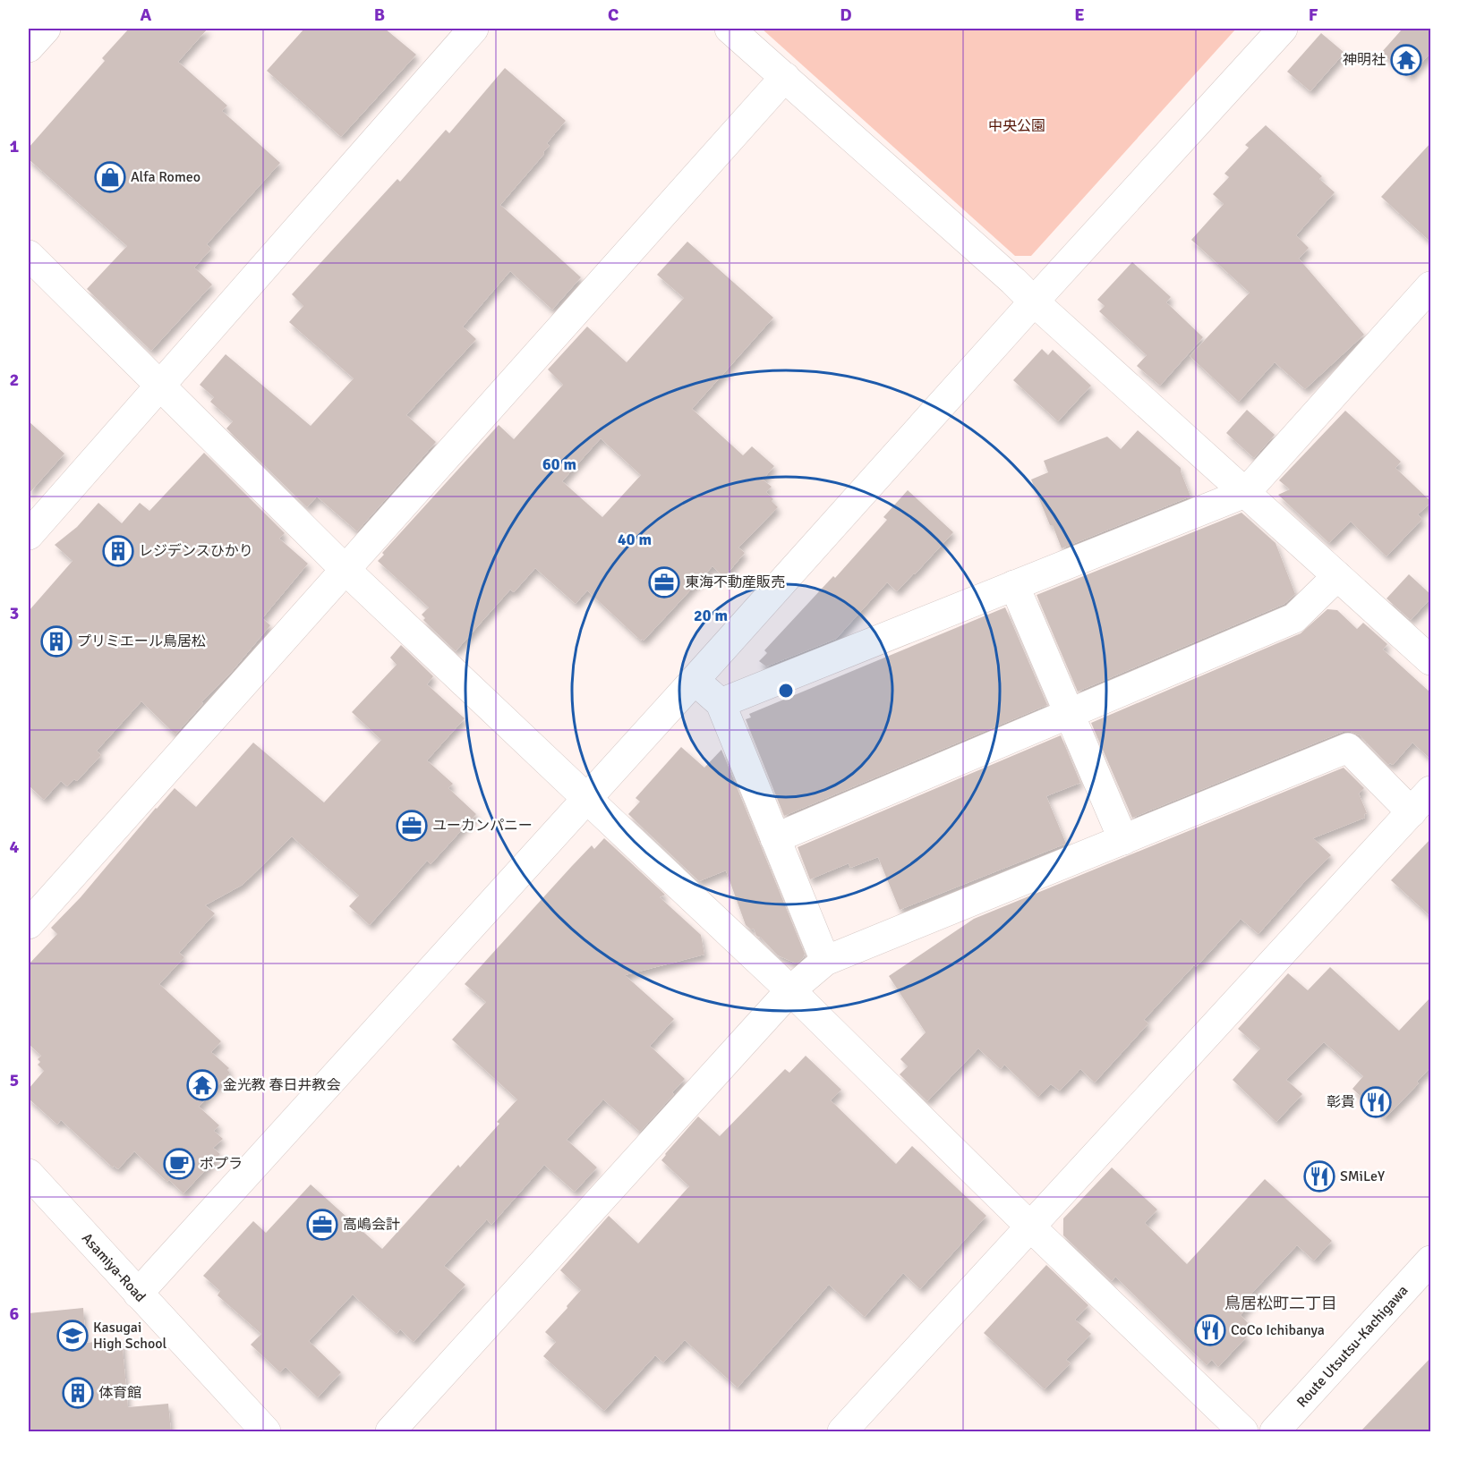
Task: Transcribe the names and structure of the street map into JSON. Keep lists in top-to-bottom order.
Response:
{
  "streets": {
    "main road": ["Asamiya-Road", "Route Utsutsu-Kachigawa"]
  },
  "districts": ["鳥居松町二丁目"],
  "parks": ["中央公園"],
  "places": {
    "temple": ["神明社", "金光教 春日井教会"],
    "shop": ["Alfa Romeo"],
    "building": ["レジデンスひかり", "プリミエール鳥居松", "体育館"],
    "office": ["東海不動産販売", "ユーカンパニー", "高嶋会計"],
    "restaurant": ["彰貴", "SMiLeY", "CoCo Ichibanya"],
    "cafe": ["ポプラ"],
    "school or university": ["Kasugai High School"]
  },
  "grid": {
    "columns": [
      "A",
      "B",
      "C",
      "D",
      "E",
      "F"
    ],
    "rows": [
      "1",
      "2",
      "3",
      "4",
      "5",
      "6"
    ]
  },
  "rings": ["60 m", "40 m", "20 m"]
}
